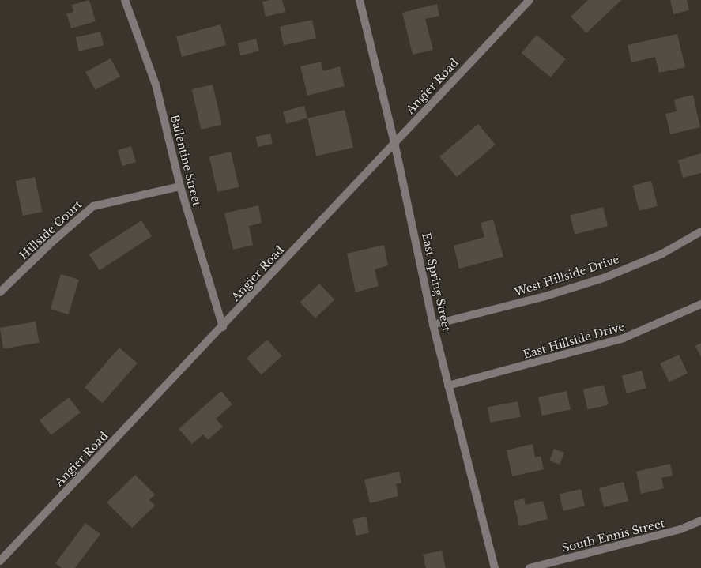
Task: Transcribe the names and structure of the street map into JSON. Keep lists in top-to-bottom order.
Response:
{
  "streets": {
    "street": [
      "Angier Road",
      "Ballentine Street",
      "Hillside Court",
      "West Hillside Drive",
      "East Spring Street",
      "East Hillside Drive",
      "South Ennis Street"
    ]
  },
  "crossings": [
    ["Angier Road", "Ballentine Street"],
    ["Angier Road", "East Spring Street"],
    ["Ballentine Street", "Hillside Court"],
    ["West Hillside Drive", "East Spring Street"],
    ["East Spring Street", "East Hillside Drive"]
  ]
}
